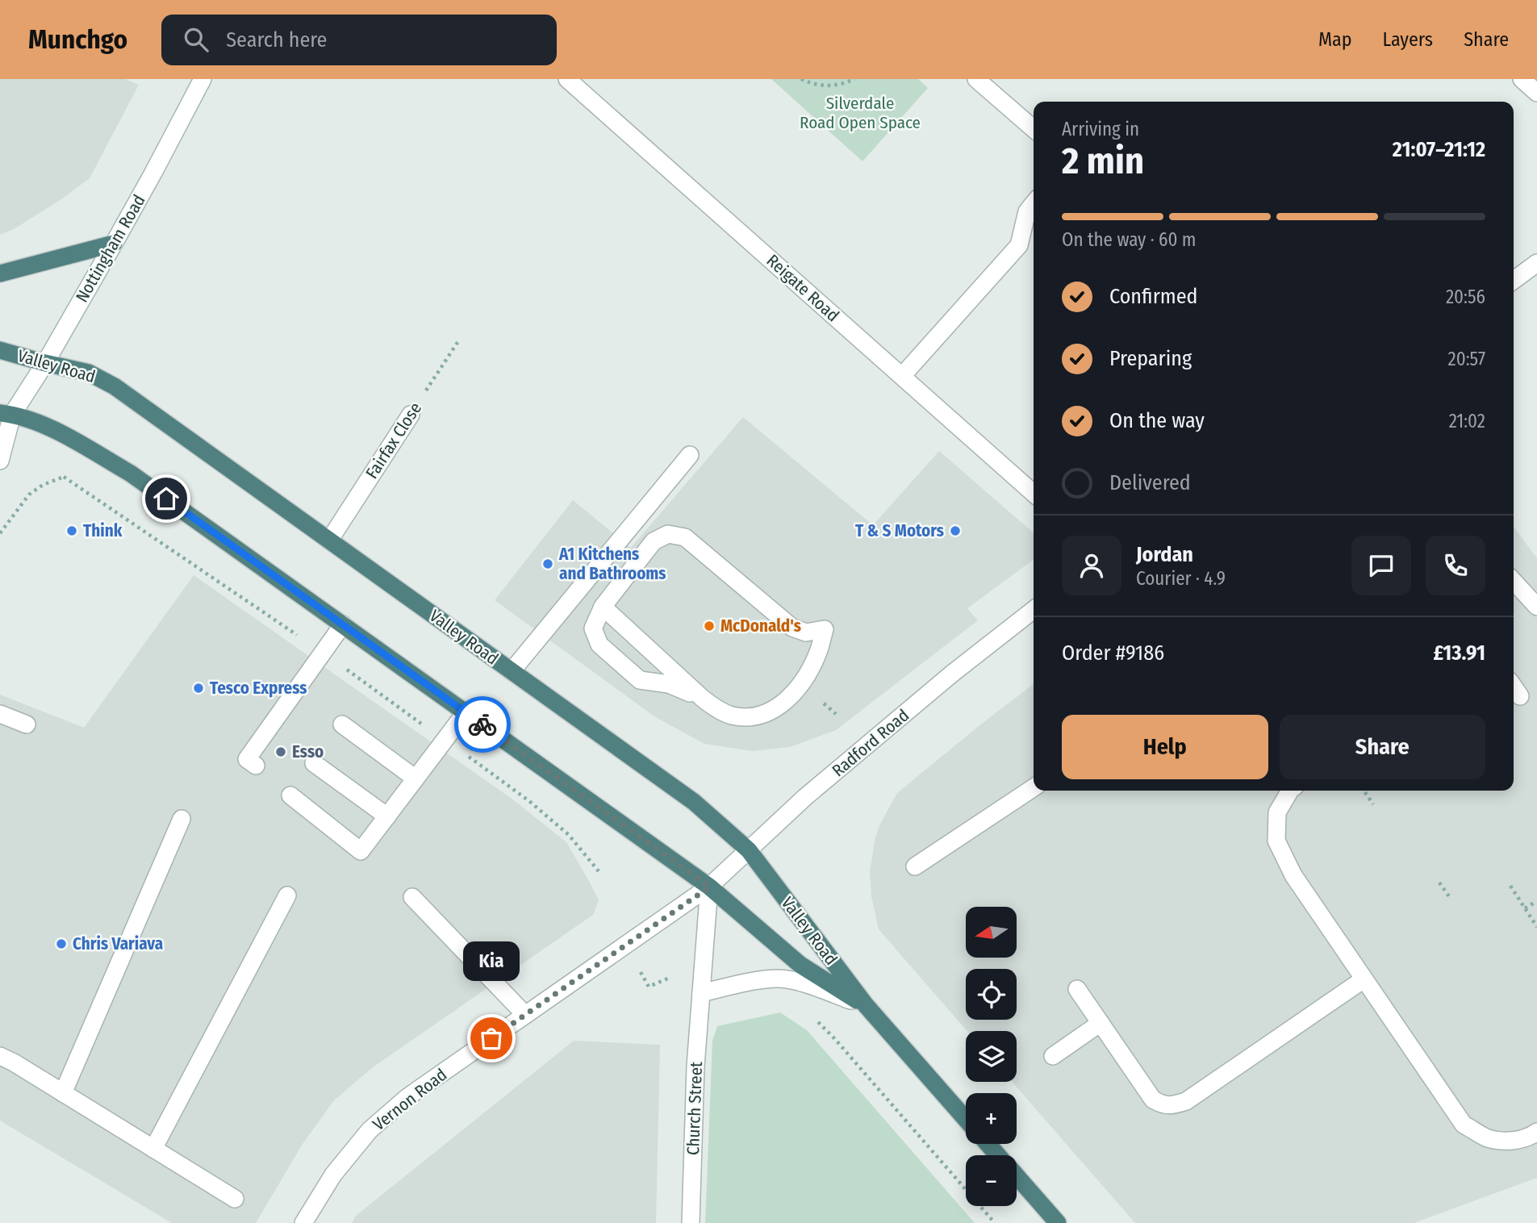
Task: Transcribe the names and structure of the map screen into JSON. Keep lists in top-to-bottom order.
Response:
{
  "streets": {
    "highway": ["Valley Road"],
    "street": [
      "Nottingham Road",
      "Reigate Road",
      "Fairfax Close",
      "Radford Road",
      "Vernon Road",
      "Church Street"
    ]
  },
  "crossings": [
    ["Nottingham Road", "Valley Road"],
    ["Valley Road", "Fairfax Close"],
    ["Valley Road", "Radford Road"],
    ["Valley Road", "Vernon Road"],
    ["Valley Road", "Church Street"],
    ["Radford Road", "Vernon Road"],
    ["Radford Road", "Church Street"],
    ["Vernon Road", "Church Street"]
  ],
  "parks": ["Silverdale Road Open Space"],
  "places": [
    "Think",
    "T & S Motors",
    "A1 Kitchens and Bathrooms",
    "McDonald's",
    "Tesco Express",
    "Esso",
    "Chris Variava",
    "Kia"
  ],
  "north": "left",
  "page": {
    "header": "Munchgo",
    "search": "Search here",
    "nav": ["Map", "Layers", "Share"],
    "heading": ["2 min", "Arriving in", "21:07–21:12"],
    "panel": [
      "Jordan",
      "Courier · 4.9",
      "Order #9186",
      "£13.91"
    ],
    "bar": "On the way · 60 m",
    "list": [
      ["Confirmed", "20:56"],
      ["Preparing", "20:57"],
      ["On the way", "21:02"],
      "Delivered"
    ],
    "buttons": ["Help", "Share"],
    "map_buttons": ["+", "−"],
    "bubble": "Kia"
  }
}
